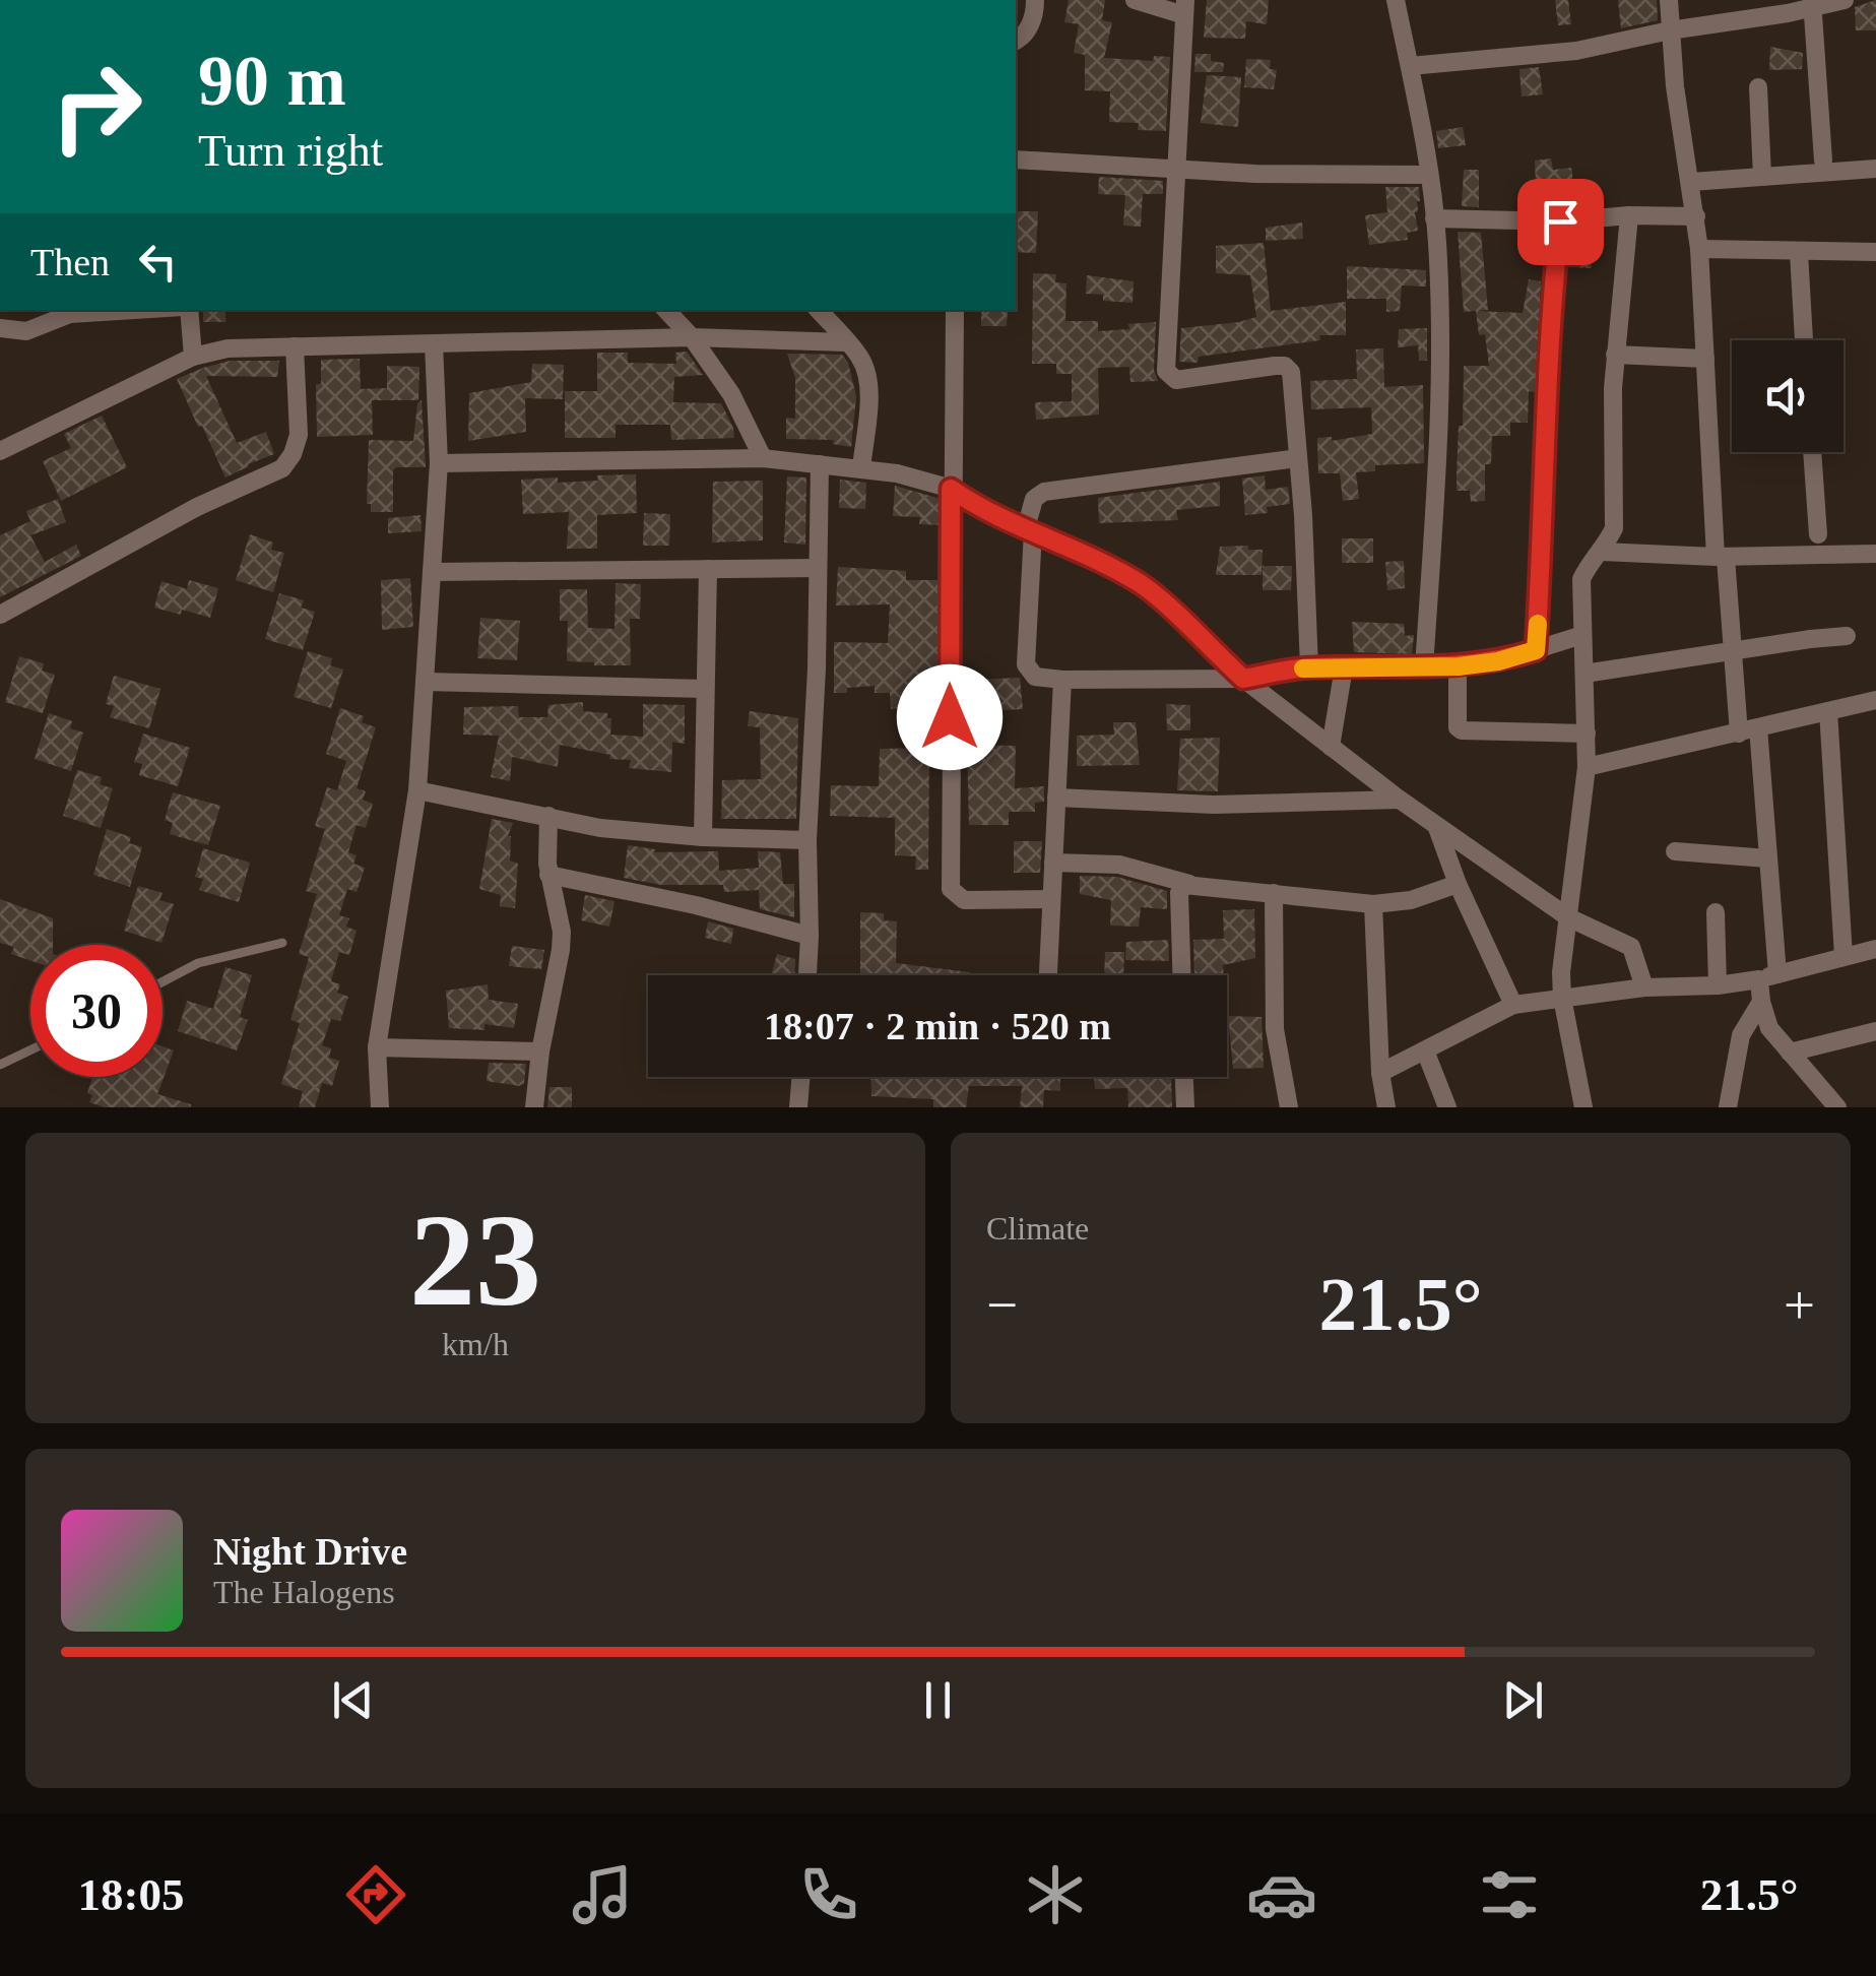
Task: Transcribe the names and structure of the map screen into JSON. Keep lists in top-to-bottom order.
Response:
{
  "page": {
    "turn": ["90 m", "Turn right"],
    "then": "Then",
    "limit": "30",
    "trip": "18:07 · 2 min · 520 m",
    "tile": [
      ["23", "km/h"],
      "Climate"
    ],
    "heat": ["−", "21.5°", "+"],
    "song": ["Night Drive", "The Halogens"],
    "tabs": ["18:05", "21.5°"]
  }
}
